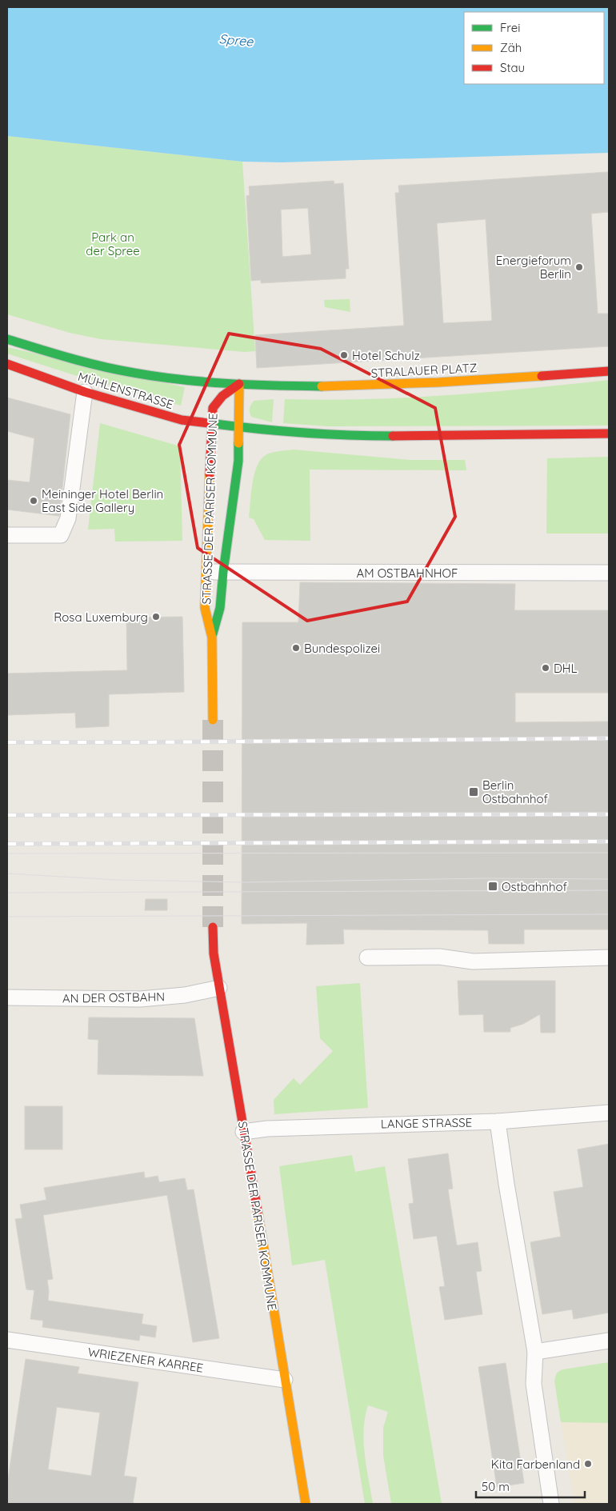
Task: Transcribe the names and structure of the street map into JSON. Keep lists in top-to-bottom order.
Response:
{
  "streets": {
    "main road": ["STRALAUER PLATZ", "MÜHLENSTRASSE", "STRASSE DER PARISER KOMMUNE"],
    "street": [
      "AM OSTBAHNHOF",
      "AN DER OSTBAHN",
      "LANGE STRASSE",
      "WRIEZENER KARREE"
    ]
  },
  "crossings": [
    ["STRALAUER PLATZ", "MÜHLENSTRASSE"],
    ["STRALAUER PLATZ", "STRASSE DER PARISER KOMMUNE"],
    ["MÜHLENSTRASSE", "STRASSE DER PARISER KOMMUNE"],
    ["STRASSE DER PARISER KOMMUNE", "AM OSTBAHNHOF"],
    ["STRASSE DER PARISER KOMMUNE", "AN DER OSTBAHN"],
    ["STRASSE DER PARISER KOMMUNE", "LANGE STRASSE"],
    ["STRASSE DER PARISER KOMMUNE", "WRIEZENER KARREE"]
  ],
  "water": ["Spree"],
  "parks": ["Park an der Spree"],
  "places": {
    "other": [
      "Energieforum Berlin",
      "Hotel Schulz",
      "Meininger Hotel Berlin East Side Gallery",
      "Rosa Luxemburg",
      "Bundespolizei",
      "DHL",
      "Kita Farbenland"
    ],
    "transit": ["Berlin Ostbahnhof", "Ostbahnhof"]
  },
  "legend": ["Frei", "Zäh", "Stau"],
  "scale_bar": "50 m"
}
